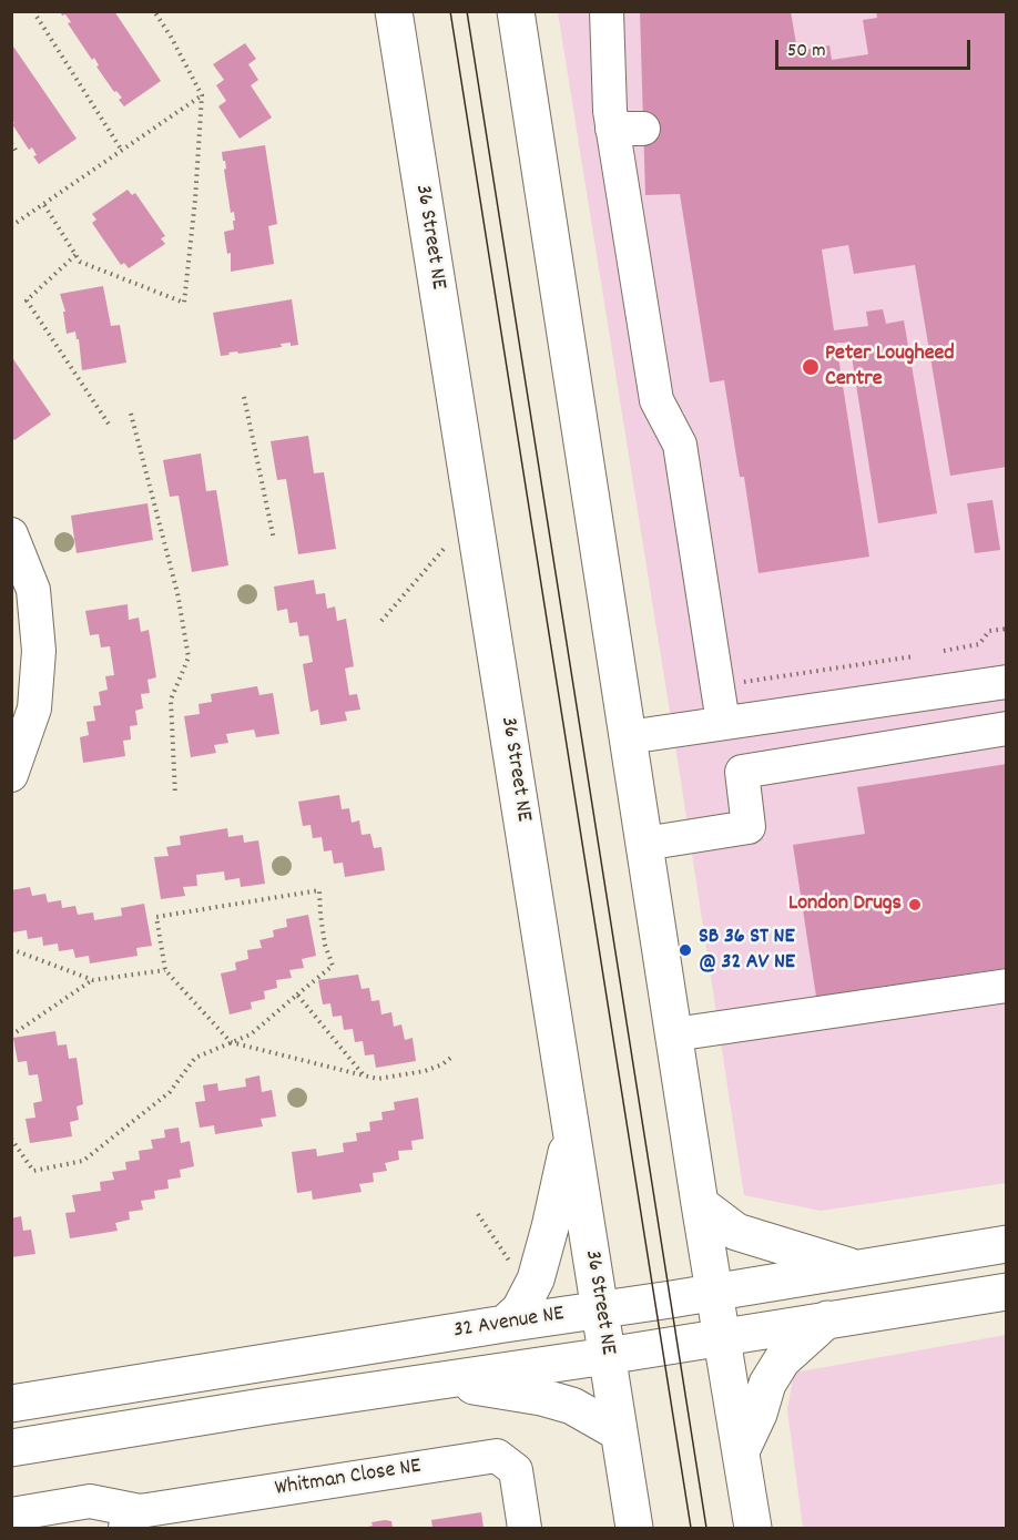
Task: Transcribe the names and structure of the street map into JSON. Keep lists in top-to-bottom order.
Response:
{
  "streets": {
    "main road": ["36 Street NE", "32 Avenue NE"],
    "street": ["Whitman Close NE"]
  },
  "crossings": [
    ["36 Street NE", "32 Avenue NE"]
  ],
  "places": ["Peter Lougheed Centre", "London Drugs", "SB 36 ST NE @ 32 AV NE"],
  "scale_bar": "50 m"
}
